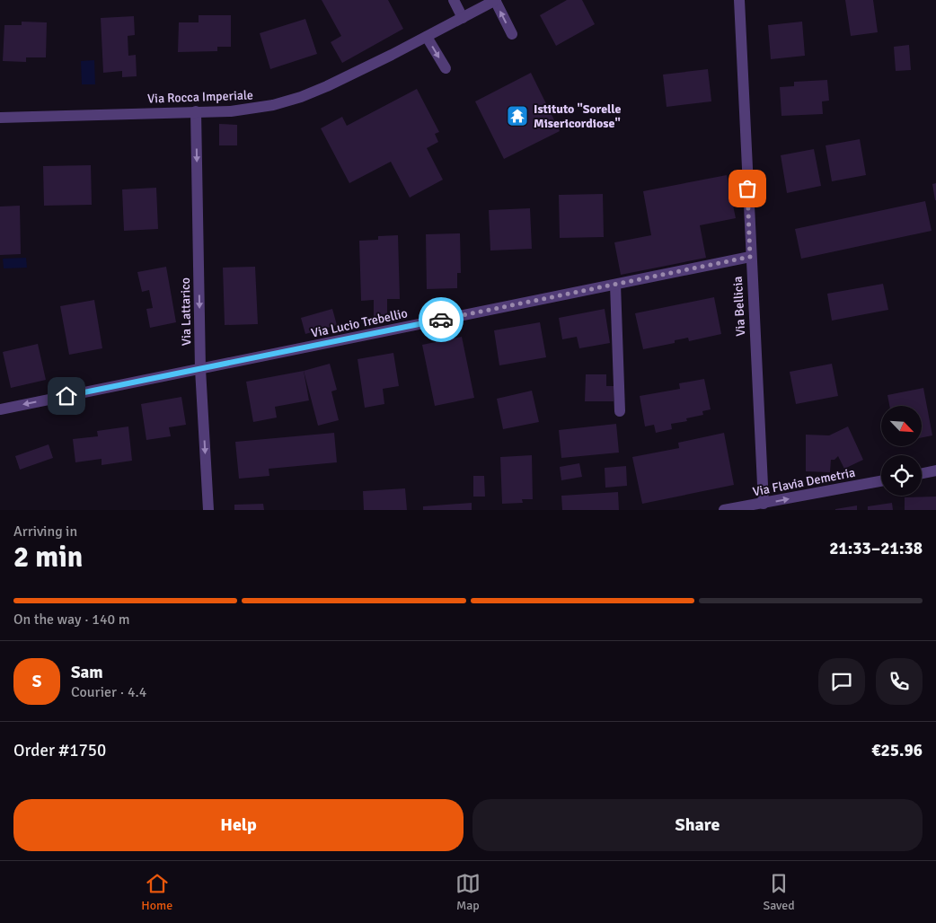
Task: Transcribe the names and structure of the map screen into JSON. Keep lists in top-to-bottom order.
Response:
{
  "streets": {
    "street": [
      "Via Rocca Imperiale",
      "Via Bellicia",
      "Via Lattarico",
      "Via Lucio Trebellio",
      "Via Flavia Demetria"
    ]
  },
  "crossings": [
    ["Via Rocca Imperiale", "Via Lattarico"],
    ["Via Bellicia", "Via Lucio Trebellio"],
    ["Via Bellicia", "Via Flavia Demetria"],
    ["Via Lattarico", "Via Lucio Trebellio"]
  ],
  "one_way": ["Via Lattarico", "Via Flavia Demetria"],
  "places": {
    "temple": ["Istituto \"Sorelle Misericordiose\""]
  },
  "north": "bottom right",
  "page": {
    "heading": ["2 min", "Arriving in", "21:33–21:38"],
    "panel": [
      "Sam",
      "Courier · 4.4",
      "Order #1750",
      "€25.96"
    ],
    "bar": "On the way · 140 m",
    "round": "S",
    "buttons": ["Help", "Share"],
    "tabs": ["Home", "Map", "Saved"]
  }
}
